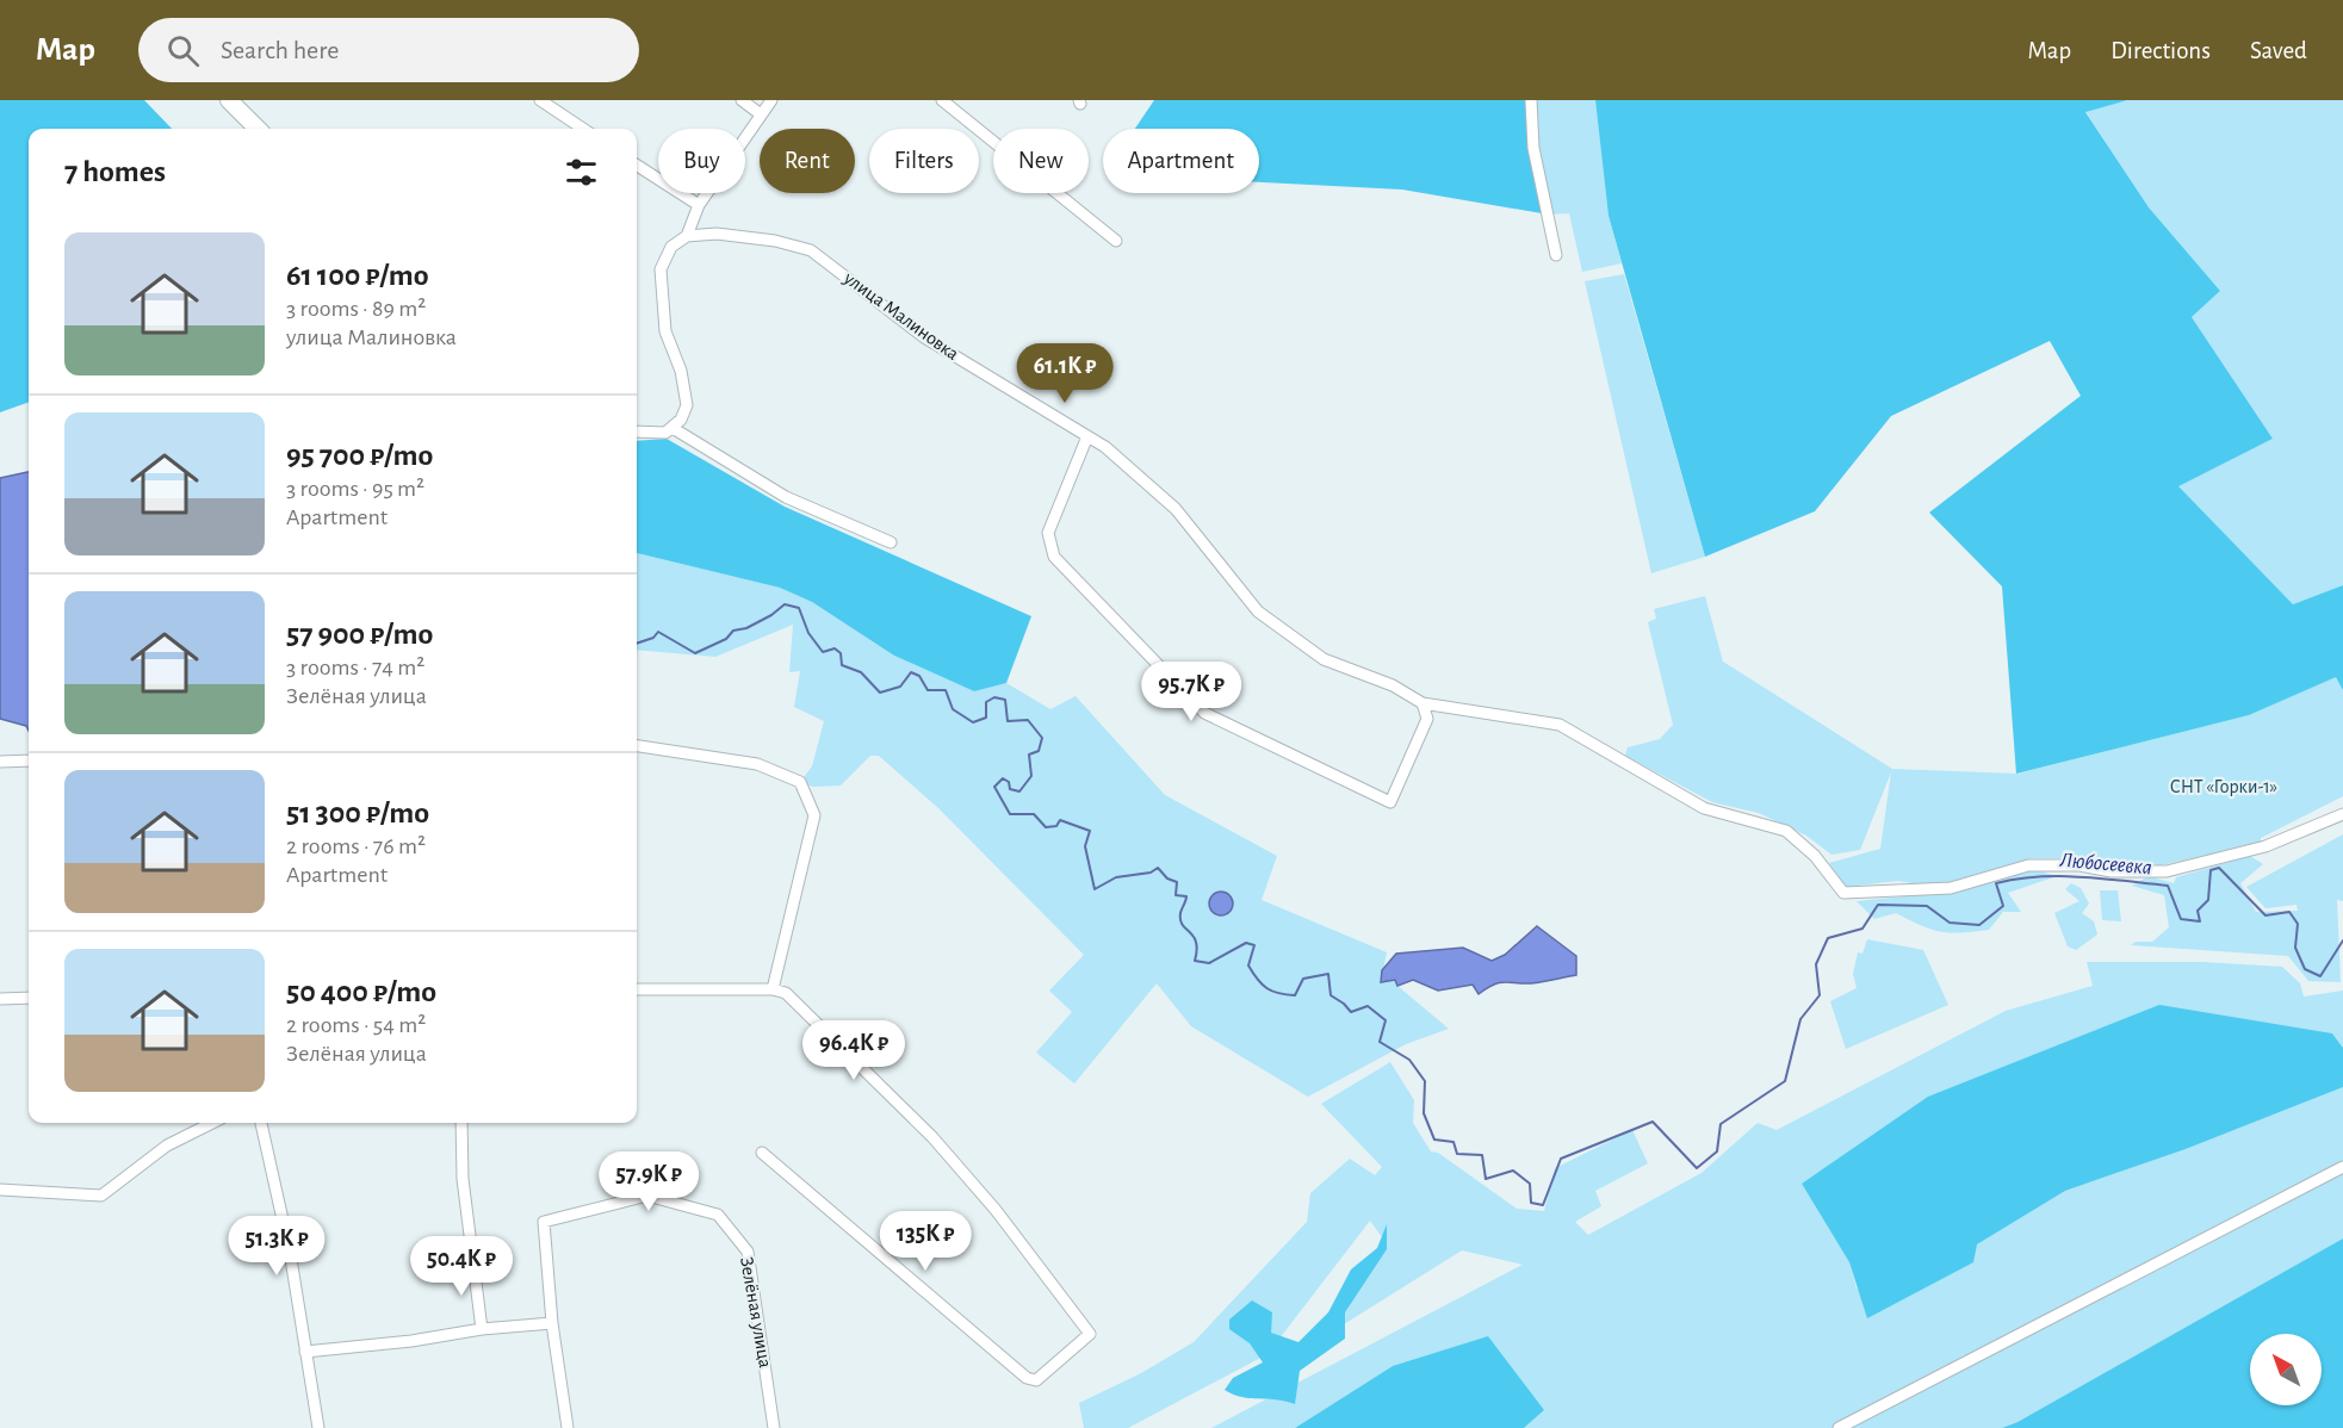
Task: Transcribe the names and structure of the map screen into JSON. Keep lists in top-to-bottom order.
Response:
{
  "streets": {
    "street": ["улица Малиновка", "Зелёная улица"]
  },
  "water": ["Любосеевка"],
  "parks": ["СНТ «Горки-1»"],
  "north": "top left",
  "page": {
    "header": "Map",
    "search": "Search here",
    "nav": ["Map", "Directions", "Saved"],
    "chip": [
      "Buy",
      "Rent",
      "Filters",
      "New",
      "Apartment"
    ],
    "heading": "7 homes",
    "list": [
      {
        "name": "61 100 ₽/mo",
        "note": "3 rooms · 89 m² · улица Малиновка"
      },
      {
        "name": "95 700 ₽/mo",
        "note": "3 rooms · 95 m² · Apartment"
      },
      {
        "name": "57 900 ₽/mo",
        "note": "3 rooms · 74 m² · Зелёная улица"
      },
      {
        "name": "51 300 ₽/mo",
        "note": "2 rooms · 76 m² · Apartment"
      },
      {
        "name": "50 400 ₽/mo",
        "note": "2 rooms · 54 m² · Зелёная улица"
      }
    ],
    "price": [
      "61.1K ₽",
      "95.7K ₽",
      "96.4K ₽",
      "57.9K ₽",
      "135K ₽",
      "51.3K ₽",
      "50.4K ₽"
    ]
  }
}
